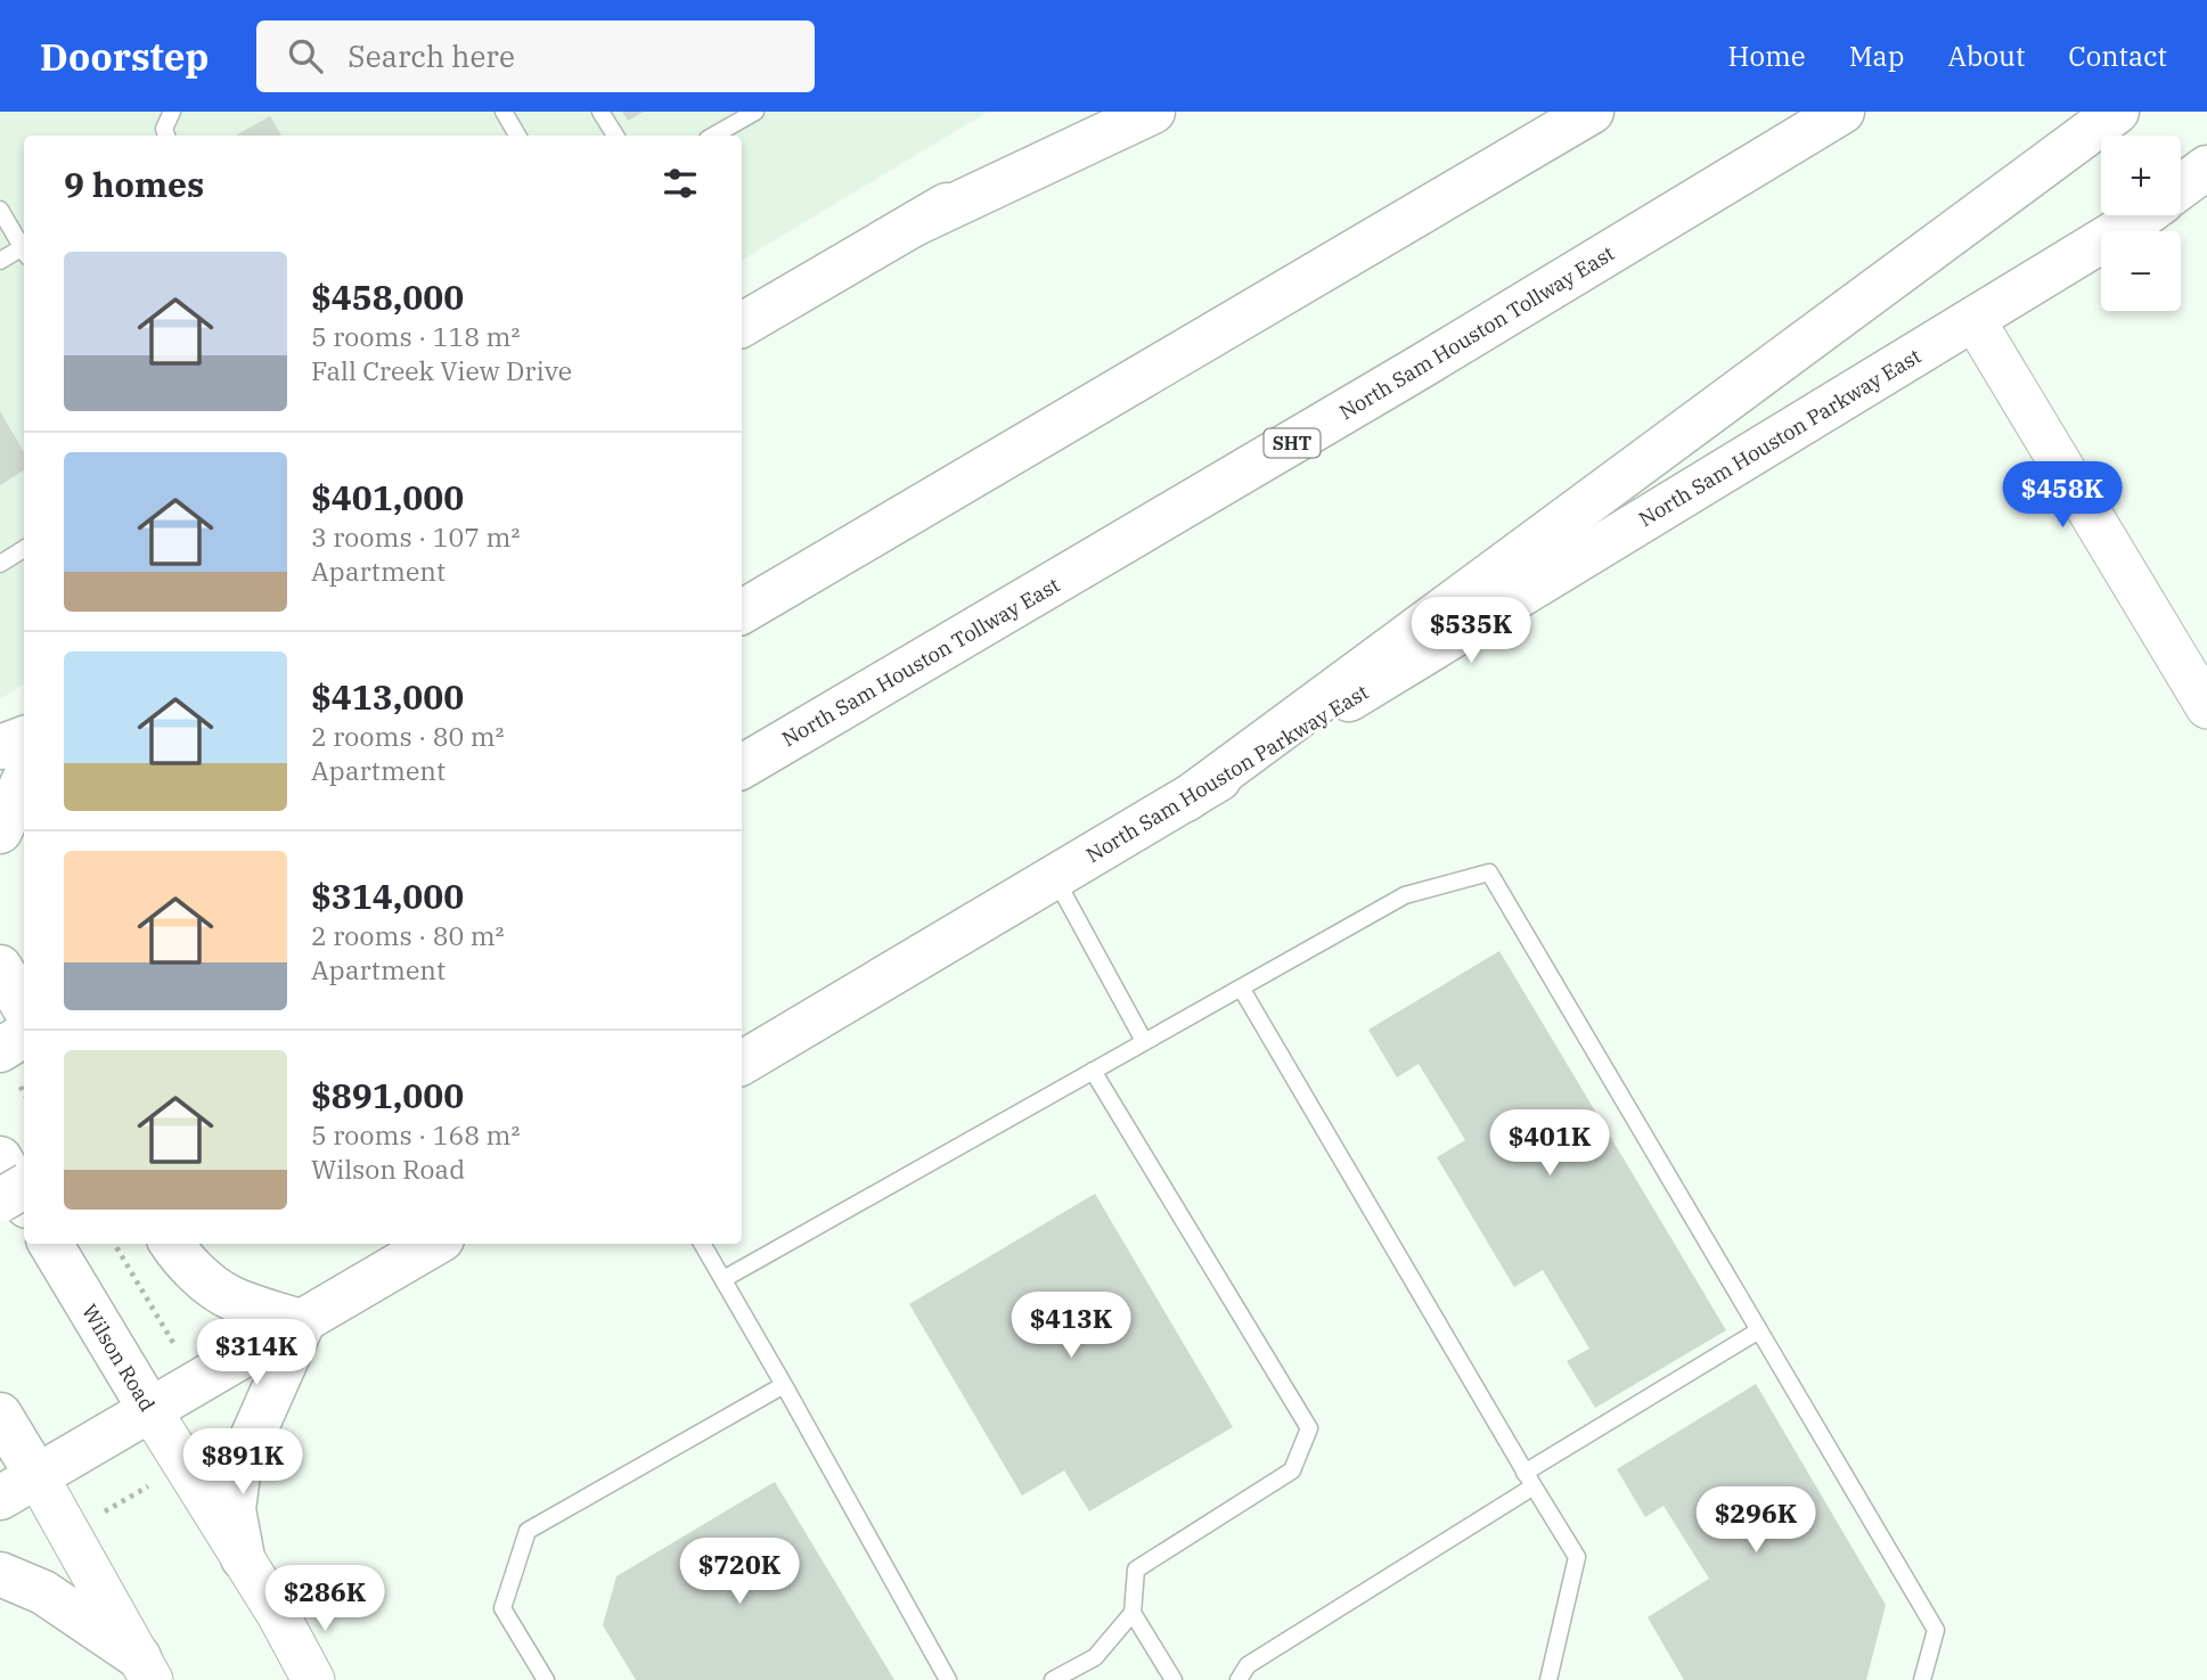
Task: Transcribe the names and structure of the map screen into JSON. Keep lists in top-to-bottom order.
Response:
{
  "streets": {
    "main road": [
      "North Sam Houston Tollway East",
      "North Sam Houston Parkway East",
      "SHT",
      "Wilson Road"
    ]
  },
  "page": {
    "header": "Doorstep",
    "search": "Search here",
    "nav": [
      "Home",
      "Map",
      "About",
      "Contact"
    ],
    "map_buttons": ["+", "−"],
    "heading": "9 homes",
    "list": [
      {
        "name": "$458,000",
        "note": "5 rooms · 118 m² · Fall Creek View Drive"
      },
      {
        "name": "$401,000",
        "note": "3 rooms · 107 m² · Apartment"
      },
      {
        "name": "$413,000",
        "note": "2 rooms · 80 m² · Apartment"
      },
      {
        "name": "$314,000",
        "note": "2 rooms · 80 m² · Apartment"
      },
      {
        "name": "$891,000",
        "note": "5 rooms · 168 m² · Wilson Road"
      }
    ],
    "price": [
      "$458K",
      "$535K",
      "$401K",
      "$413K",
      "$314K",
      "$891K",
      "$296K",
      "$720K",
      "$286K"
    ]
  }
}
